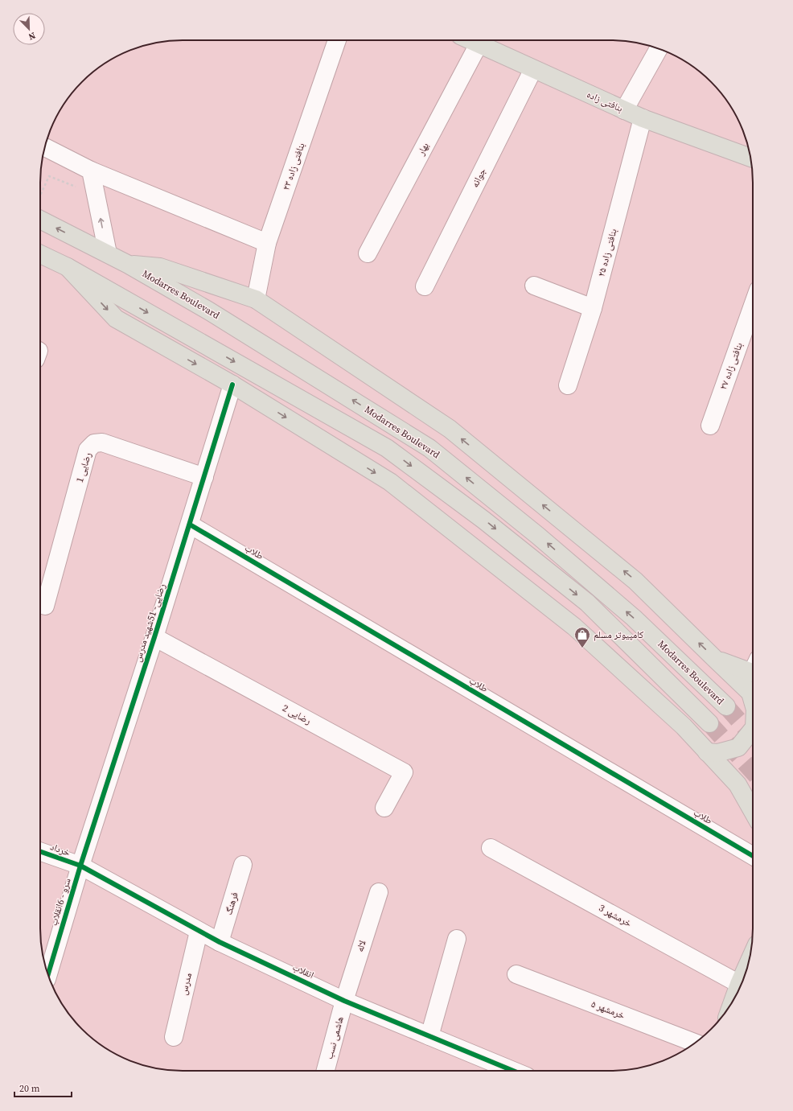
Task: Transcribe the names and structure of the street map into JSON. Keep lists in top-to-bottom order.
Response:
{
  "streets": {
    "main road": ["بنافتی زاده", "Modarres Boulevard"],
    "street": [
      "بهار",
      "بنافتی زاده ۲۳",
      "جوانه",
      "بنافتی زاده ۲۵",
      "بنافتی زاده ۲۷",
      "رضایی 1",
      "طلاب",
      "رضایی- 51شهید مدرس",
      "رضایی 2",
      "خرداد",
      "سرو - 6انقلاب",
      "فرهنگ",
      "خرمشهر 3",
      "لاله",
      "انقلاب",
      "مدرس",
      "خرمشهر ۵",
      "هاشمی نسب"
    ]
  },
  "crossings": [
    ["بنافتی زاده", "بهار"],
    ["بنافتی زاده", "جوانه"],
    ["بنافتی زاده", "بنافتی زاده ۲۵"],
    ["رضایی 1", "رضایی- 51شهید مدرس"],
    ["طلاب", "رضایی- 51شهید مدرس"],
    ["رضایی- 51شهید مدرس", "رضایی 2"],
    ["رضایی- 51شهید مدرس", "خرداد"],
    ["رضایی- 51شهید مدرس", "سرو - 6انقلاب"],
    ["رضایی- 51شهید مدرس", "انقلاب"],
    ["خرداد", "سرو - 6انقلاب"],
    ["خرداد", "انقلاب"],
    ["سرو - 6انقلاب", "انقلاب"],
    ["فرهنگ", "انقلاب"],
    ["لاله", "انقلاب"],
    ["لاله", "هاشمی نسب"],
    ["انقلاب", "مدرس"],
    ["انقلاب", "هاشمی نسب"]
  ],
  "places": {
    "shop": ["کامپیوتر مسلم"]
  },
  "scale_bar": "20 m",
  "north": "bottom right"
}
